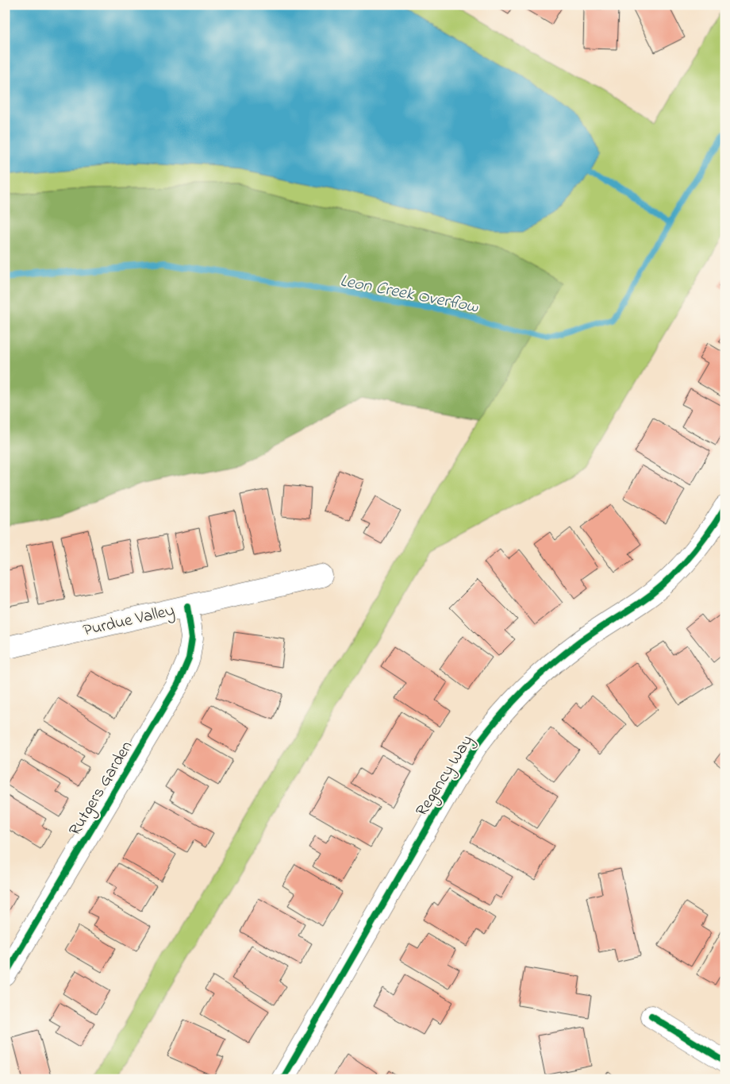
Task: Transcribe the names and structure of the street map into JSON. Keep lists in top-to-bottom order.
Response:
{
  "streets": {
    "street": ["Purdue Valley", "Regency Way", "Rutgers Garden"]
  },
  "crossings": [
    ["Purdue Valley", "Rutgers Garden"]
  ],
  "water": ["Leon Creek Overflow"]
}
